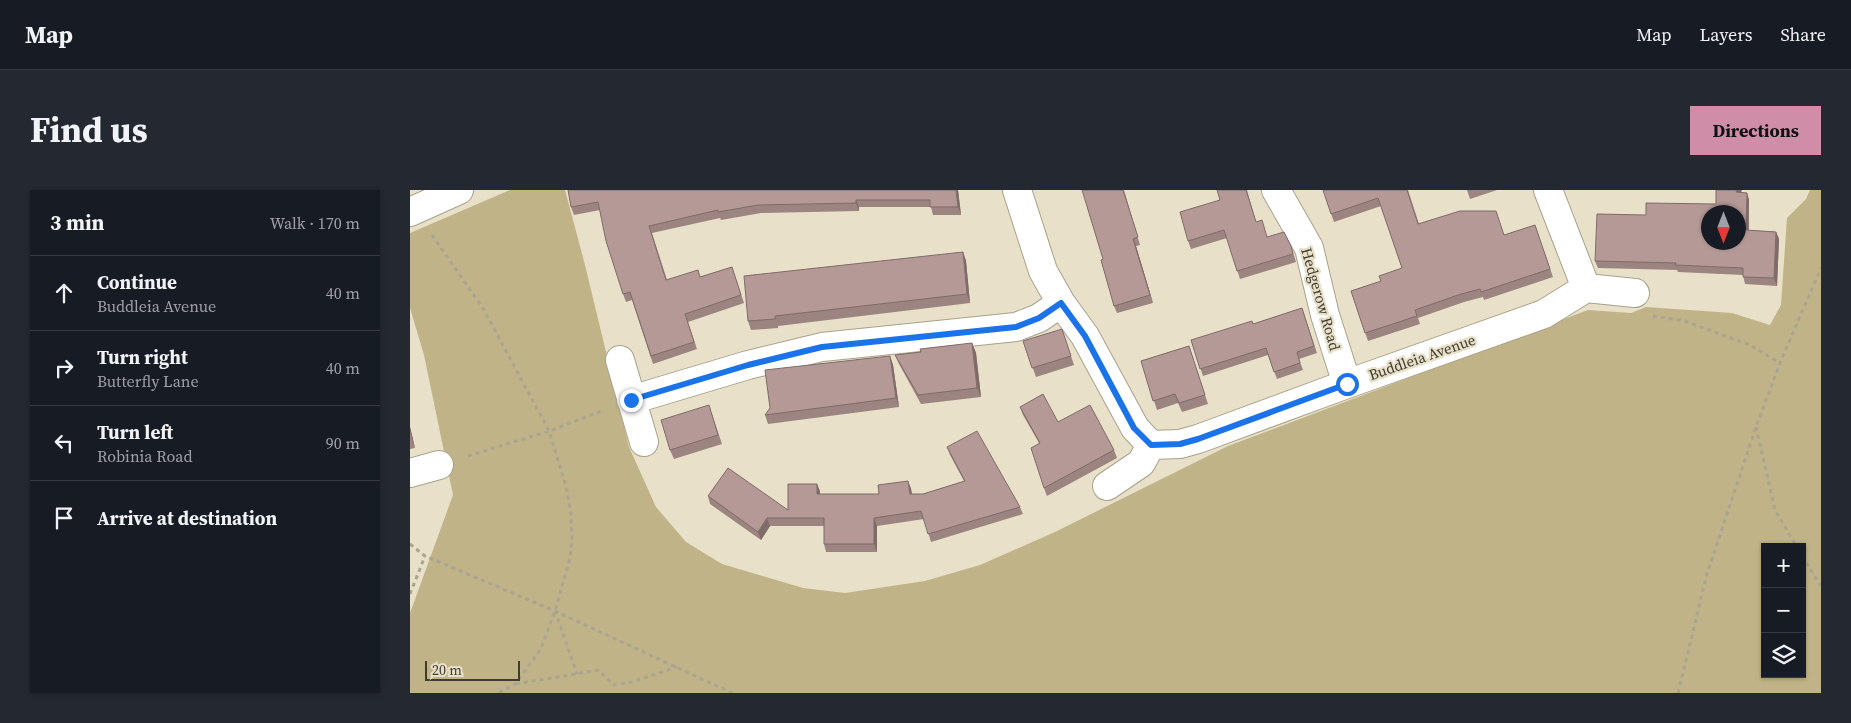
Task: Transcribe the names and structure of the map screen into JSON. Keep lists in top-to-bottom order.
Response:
{
  "streets": {
    "street": ["Hedgerow Road", "Buddleia Avenue"]
  },
  "crossings": [
    ["Hedgerow Road", "Buddleia Avenue"]
  ],
  "scale_bar": "20 m",
  "north": "bottom",
  "page": {
    "header": "Map",
    "nav": ["Map", "Layers", "Share"],
    "title": "Find us",
    "buttons": "Directions",
    "heading": ["3 min", "Walk · 170 m"],
    "list": [
      ["Continue", "Buddleia Avenue", "40 m"],
      ["Turn right", "Butterfly Lane", "40 m"],
      ["Turn left", "Robinia Road", "90 m"],
      "Arrive at destination"
    ],
    "map_buttons": ["+", "−"],
    "scale": "20 m"
  }
}
